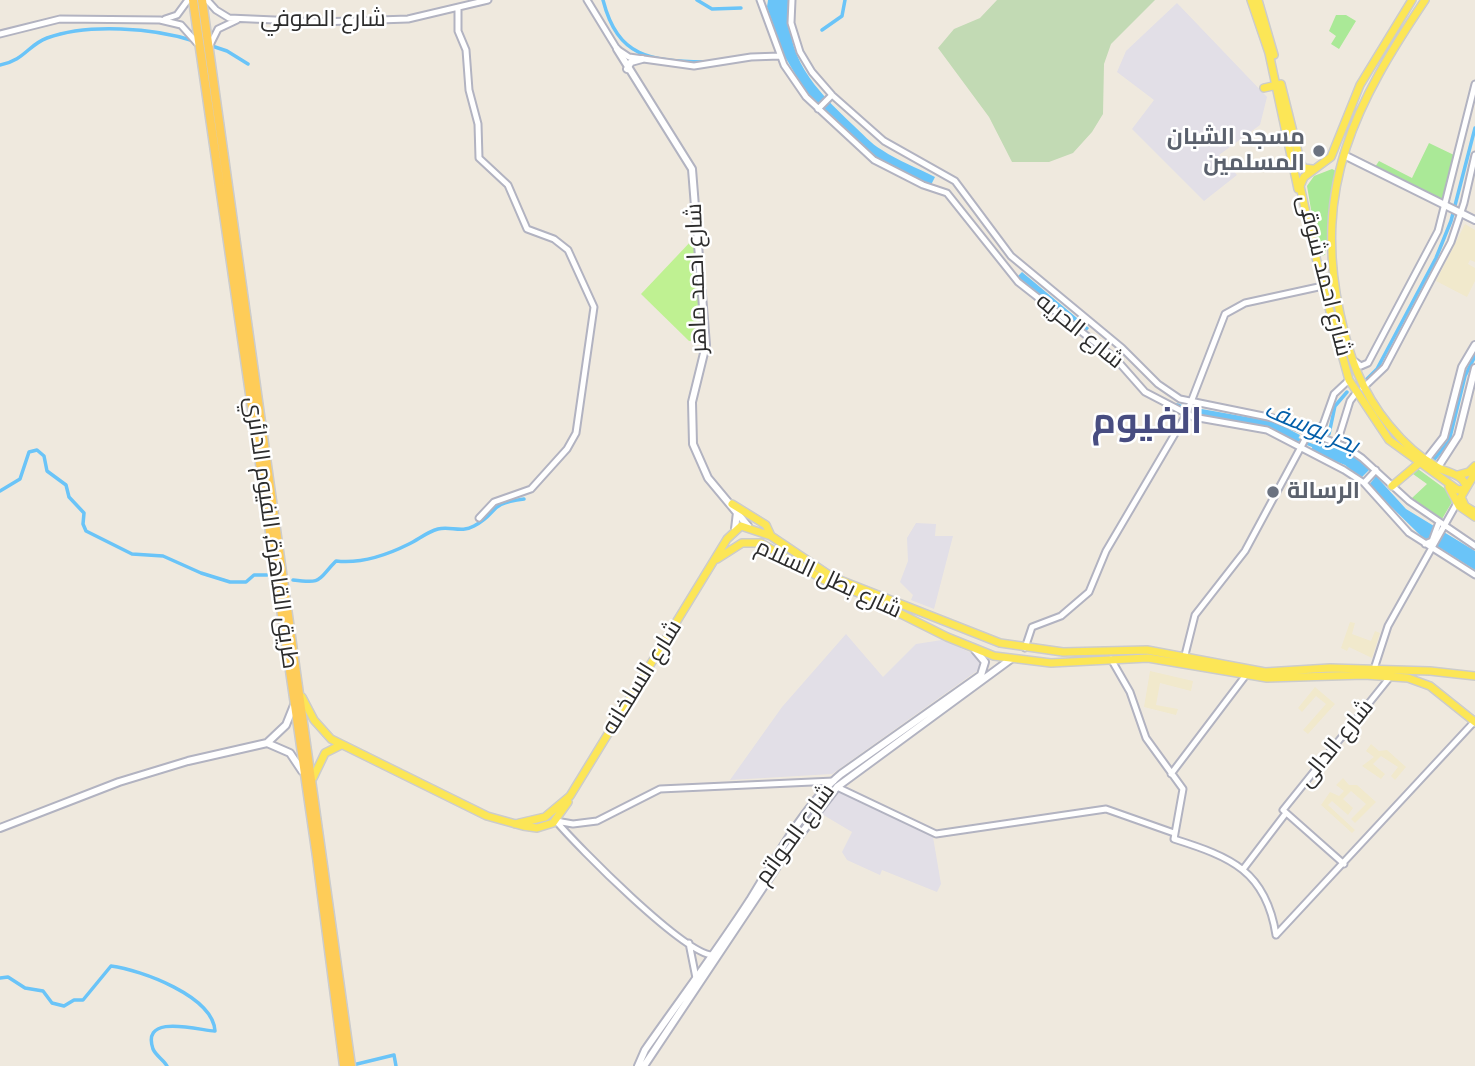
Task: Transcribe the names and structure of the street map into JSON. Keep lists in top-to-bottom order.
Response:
{
  "streets": {
    "highway": ["طريق القاهرة, الفيوم الدائري"],
    "main road": [
      "شارع احمد شوقى",
      "شارع احمد ماهر",
      "شارع بطل السلام",
      "شارع السلخانه",
      "شارع الحواتم"
    ],
    "street": ["شارع الصوفي", "شارع الحريه", "شارع الدالى"]
  },
  "crossings": [
    ["شارع الصوفي", "طريق القاهرة, الفيوم الدائري"],
    ["شارع احمد ماهر", "شارع بطل السلام"],
    ["شارع بطل السلام", "شارع السلخانه"],
    ["شارع بطل السلام", "شارع الدالى"],
    ["شارع بطل السلام", "شارع الحواتم"]
  ],
  "districts": ["الفيوم"],
  "water": ["بحر يوسف"],
  "places": ["مسجد الشبان المسلمين", "الرسالة"]
}
